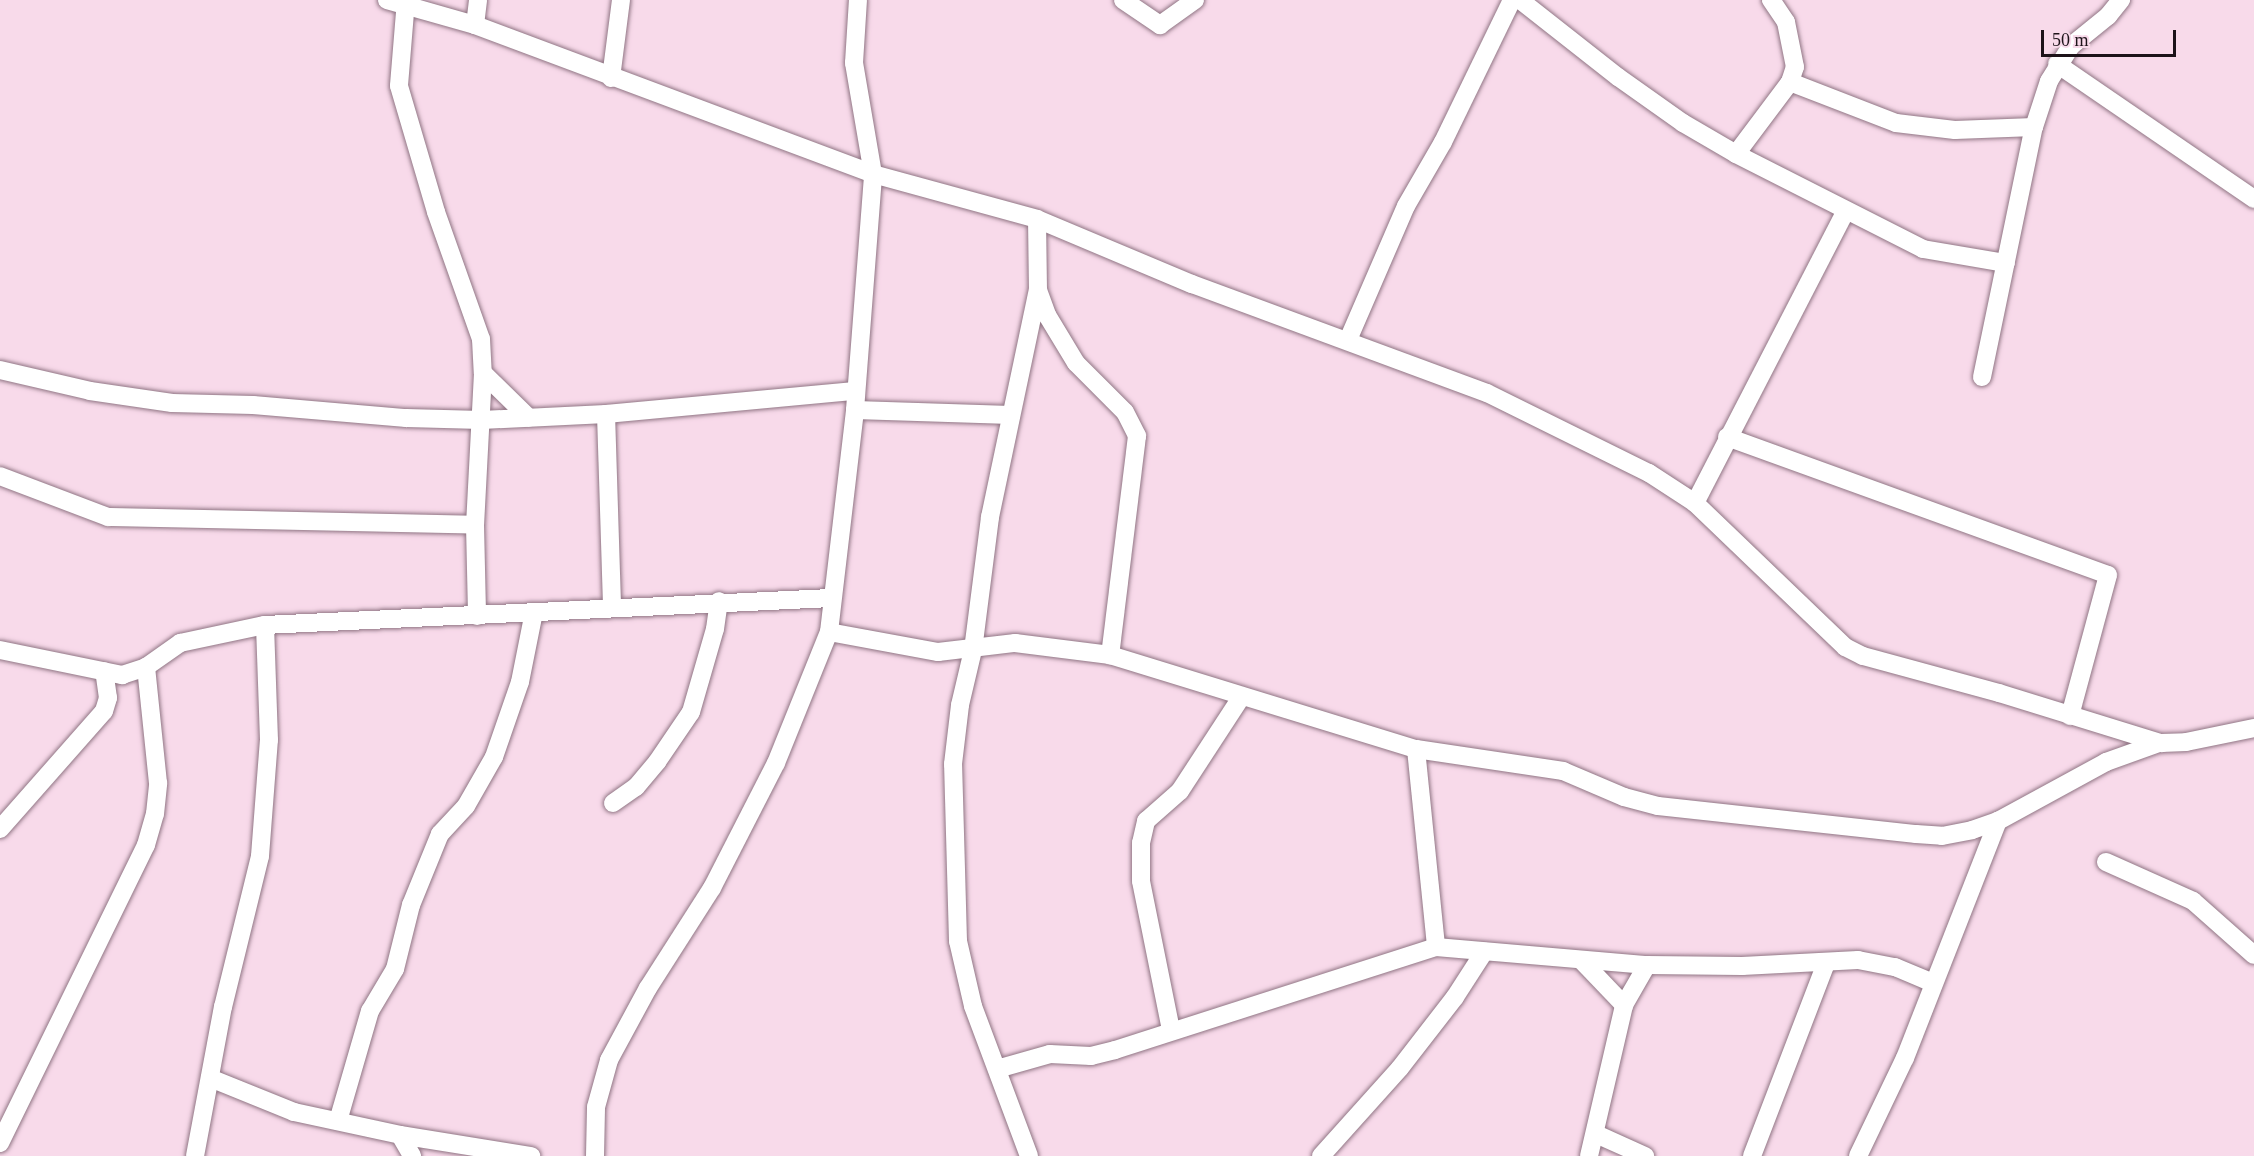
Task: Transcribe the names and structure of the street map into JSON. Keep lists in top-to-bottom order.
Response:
{
  "scale_bar": "50 m"
}
